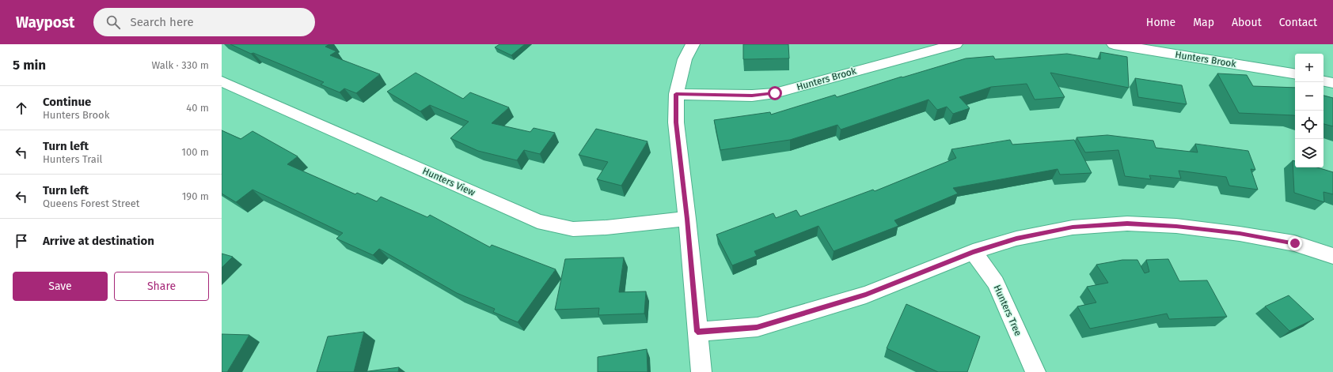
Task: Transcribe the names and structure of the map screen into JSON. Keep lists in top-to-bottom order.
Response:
{
  "streets": {
    "street": ["Hunters Brook", "Hunters View", "Hunters Tree"]
  },
  "page": {
    "header": "Waypost",
    "search": "Search here",
    "nav": [
      "Home",
      "Map",
      "About",
      "Contact"
    ],
    "heading": ["5 min", "Walk · 330 m"],
    "map_buttons": ["+", "−"],
    "list": [
      ["Continue", "Hunters Brook", "40 m"],
      ["Turn left", "Hunters Trail", "100 m"],
      ["Turn left", "Queens Forest Street", "190 m"],
      "Arrive at destination"
    ],
    "buttons": ["Save", "Share"]
  }
}
